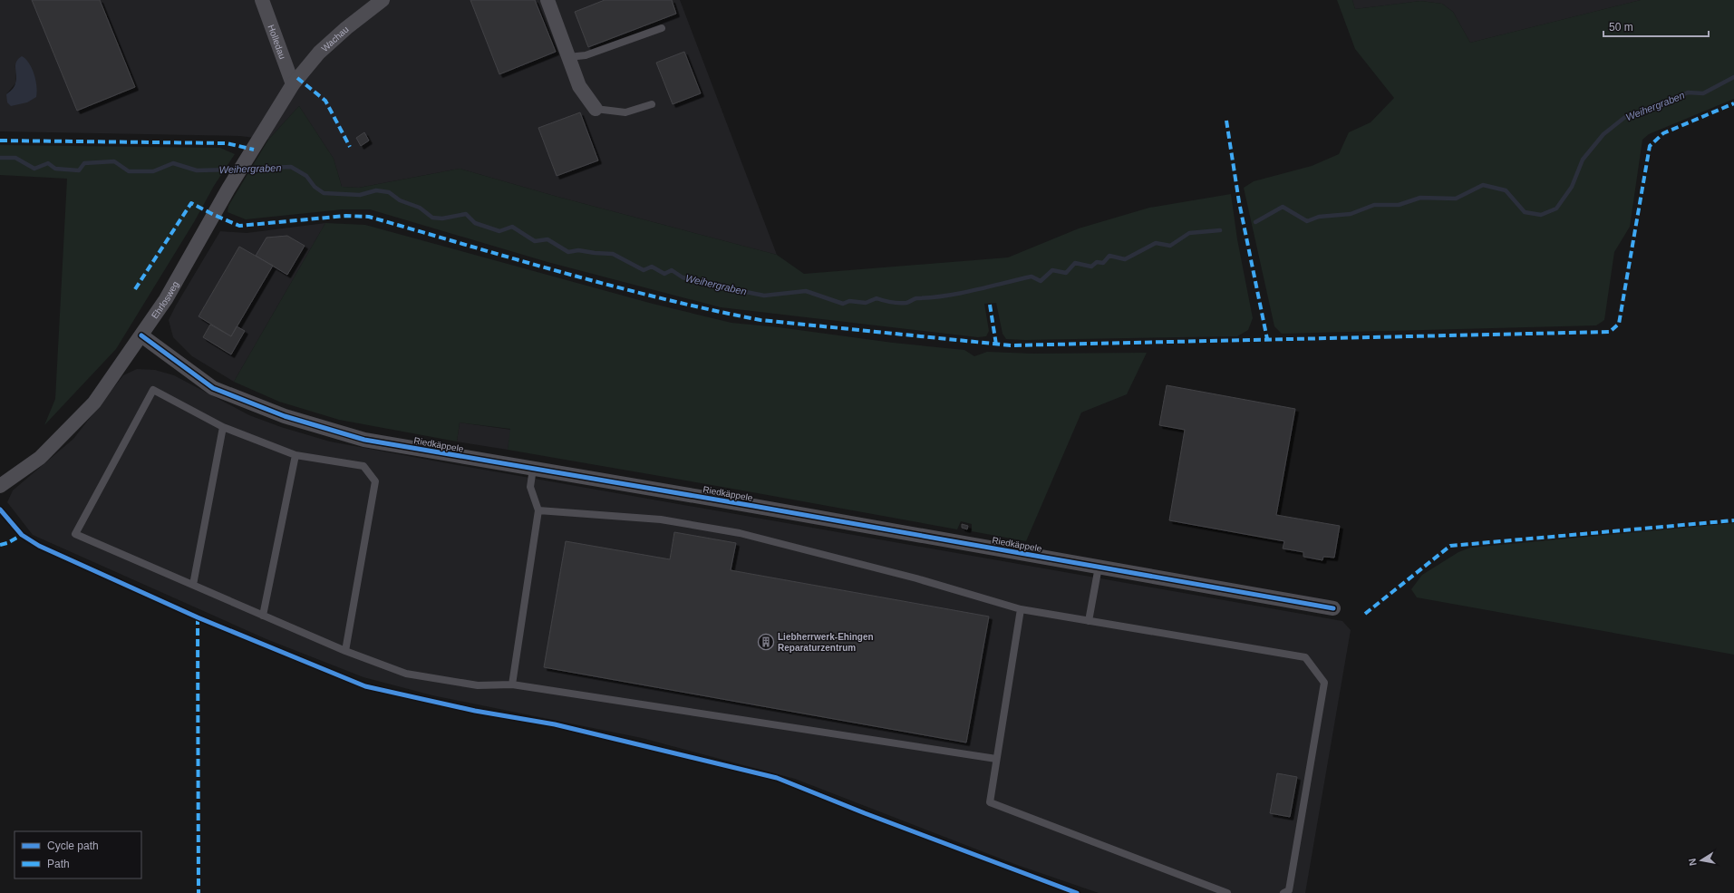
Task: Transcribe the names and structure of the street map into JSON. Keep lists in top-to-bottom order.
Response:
{
  "streets": {
    "street": [
      "Wachau",
      "Holledau",
      "Ehrlosweg",
      "Riedkäppele"
    ]
  },
  "crossings": [
    ["Wachau", "Holledau"],
    ["Wachau", "Ehrlosweg"],
    ["Holledau", "Ehrlosweg"],
    ["Ehrlosweg", "Riedkäppele"]
  ],
  "water": ["Weihergraben"],
  "places": {
    "building": ["Liebherrwerk-Ehingen Reparaturzentrum"]
  },
  "legend": ["Cycle path", "Path"],
  "scale_bar": "50 m",
  "north": "left"
}
